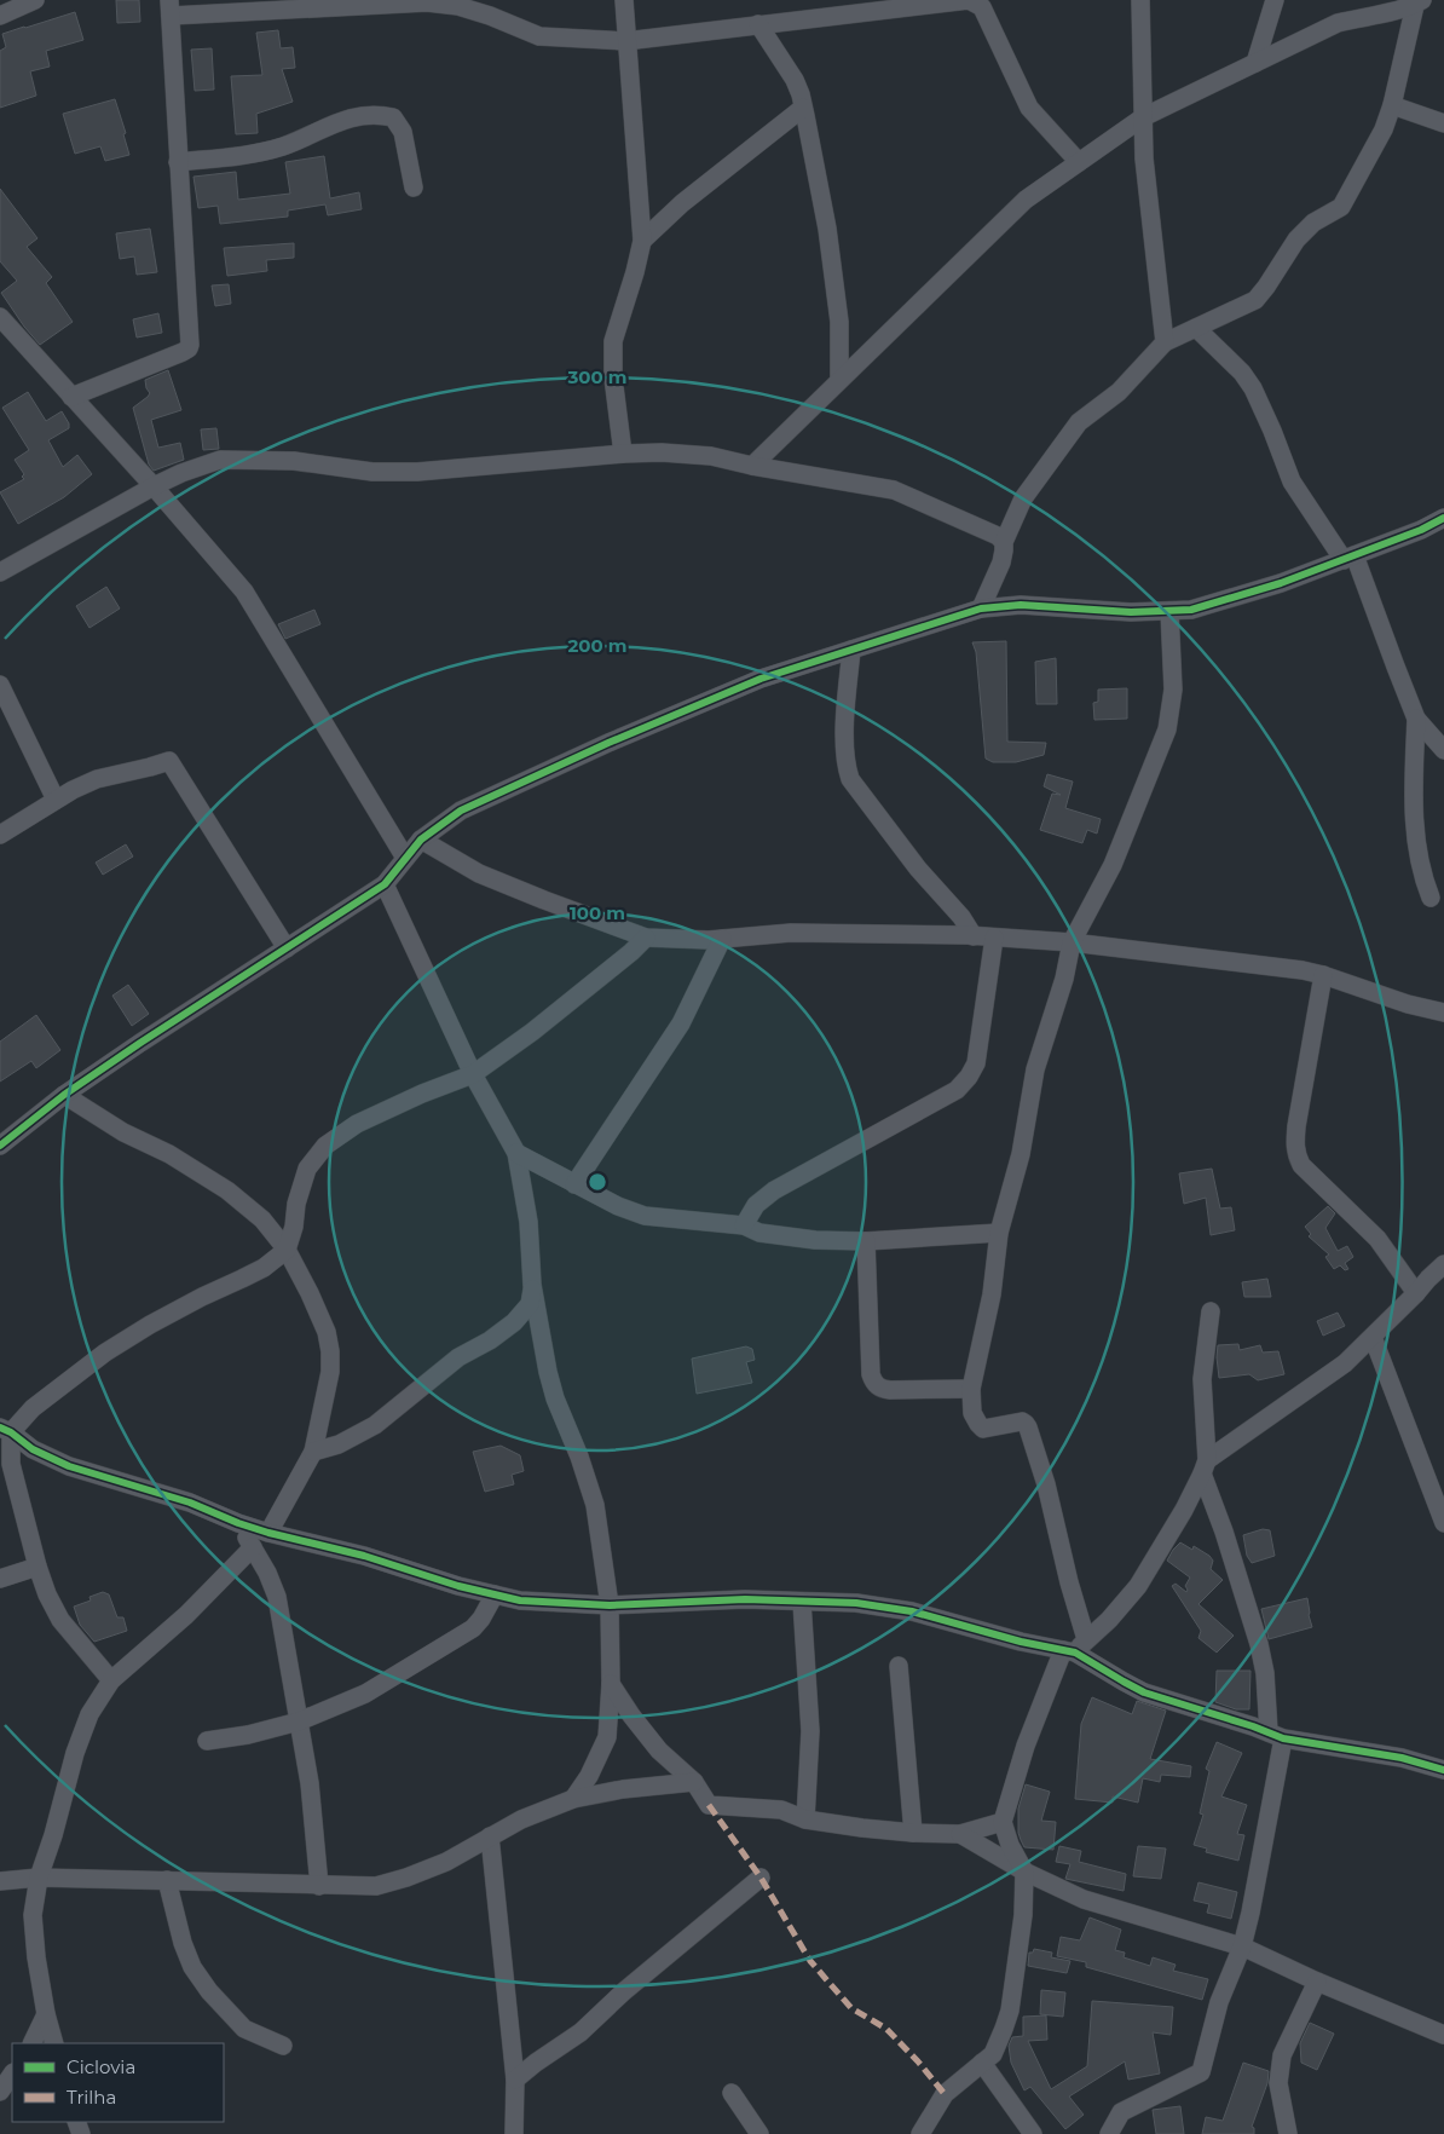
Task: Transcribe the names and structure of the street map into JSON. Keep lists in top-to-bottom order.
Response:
{
  "legend": ["Ciclovia", "Trilha"],
  "rings": ["300 m", "200 m", "100 m"]
}
